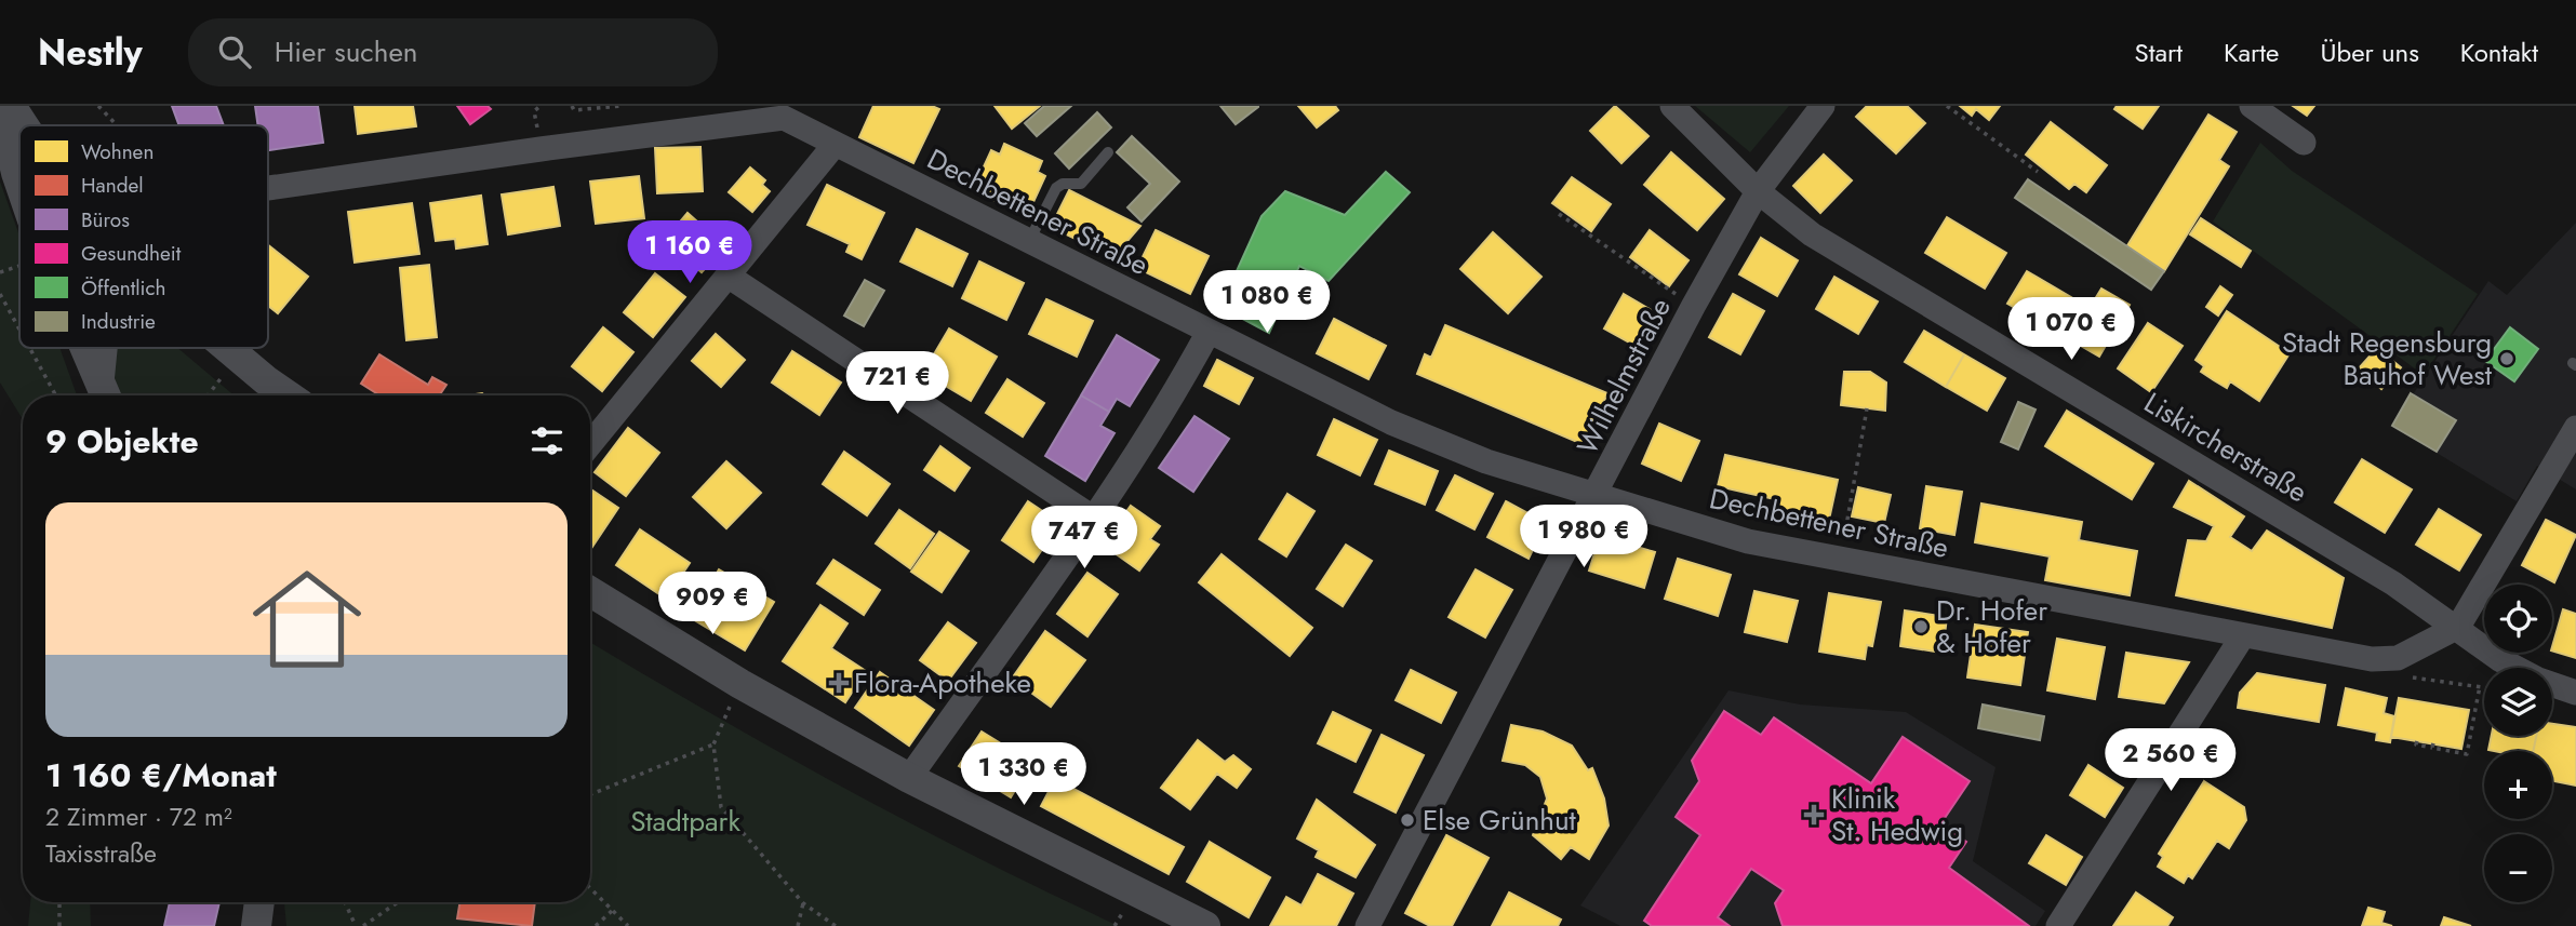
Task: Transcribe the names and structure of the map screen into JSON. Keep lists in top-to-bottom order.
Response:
{
  "streets": {
    "street": ["Dechbettener Straße", "Wilhelmstraße", "Liskircherstraße"]
  },
  "crossings": [
    ["Dechbettener Straße", "Wilhelmstraße"],
    ["Dechbettener Straße", "Liskircherstraße"],
    ["Wilhelmstraße", "Liskircherstraße"]
  ],
  "parks": ["Stadtpark"],
  "places": {
    "other": ["Stadt Regensburg Bauhof West", "Dr. Hofer & Hofer", "Else Grünhut"],
    "health": ["Flora-Apotheke", "Klinik St. Hedwig"]
  },
  "legend": [
    "Wohnen",
    "Handel",
    "Büros",
    "Gesundheit",
    "Öffentlich",
    "Industrie"
  ],
  "page": {
    "header": "Nestly",
    "search": "Hier suchen",
    "nav": [
      "Start",
      "Karte",
      "Über uns",
      "Kontakt"
    ],
    "price": [
      "1 160 €",
      "1 080 €",
      "1 070 €",
      "721 €",
      "1 980 €",
      "747 €",
      "909 €",
      "2 560 €",
      "1 330 €"
    ],
    "heading": "9 Objekte",
    "list": [
      {
        "name": "1 160 €/Monat",
        "note": "2 Zimmer · 72 m² · Taxisstraße"
      }
    ],
    "map_buttons": ["+", "−"]
  }
}
